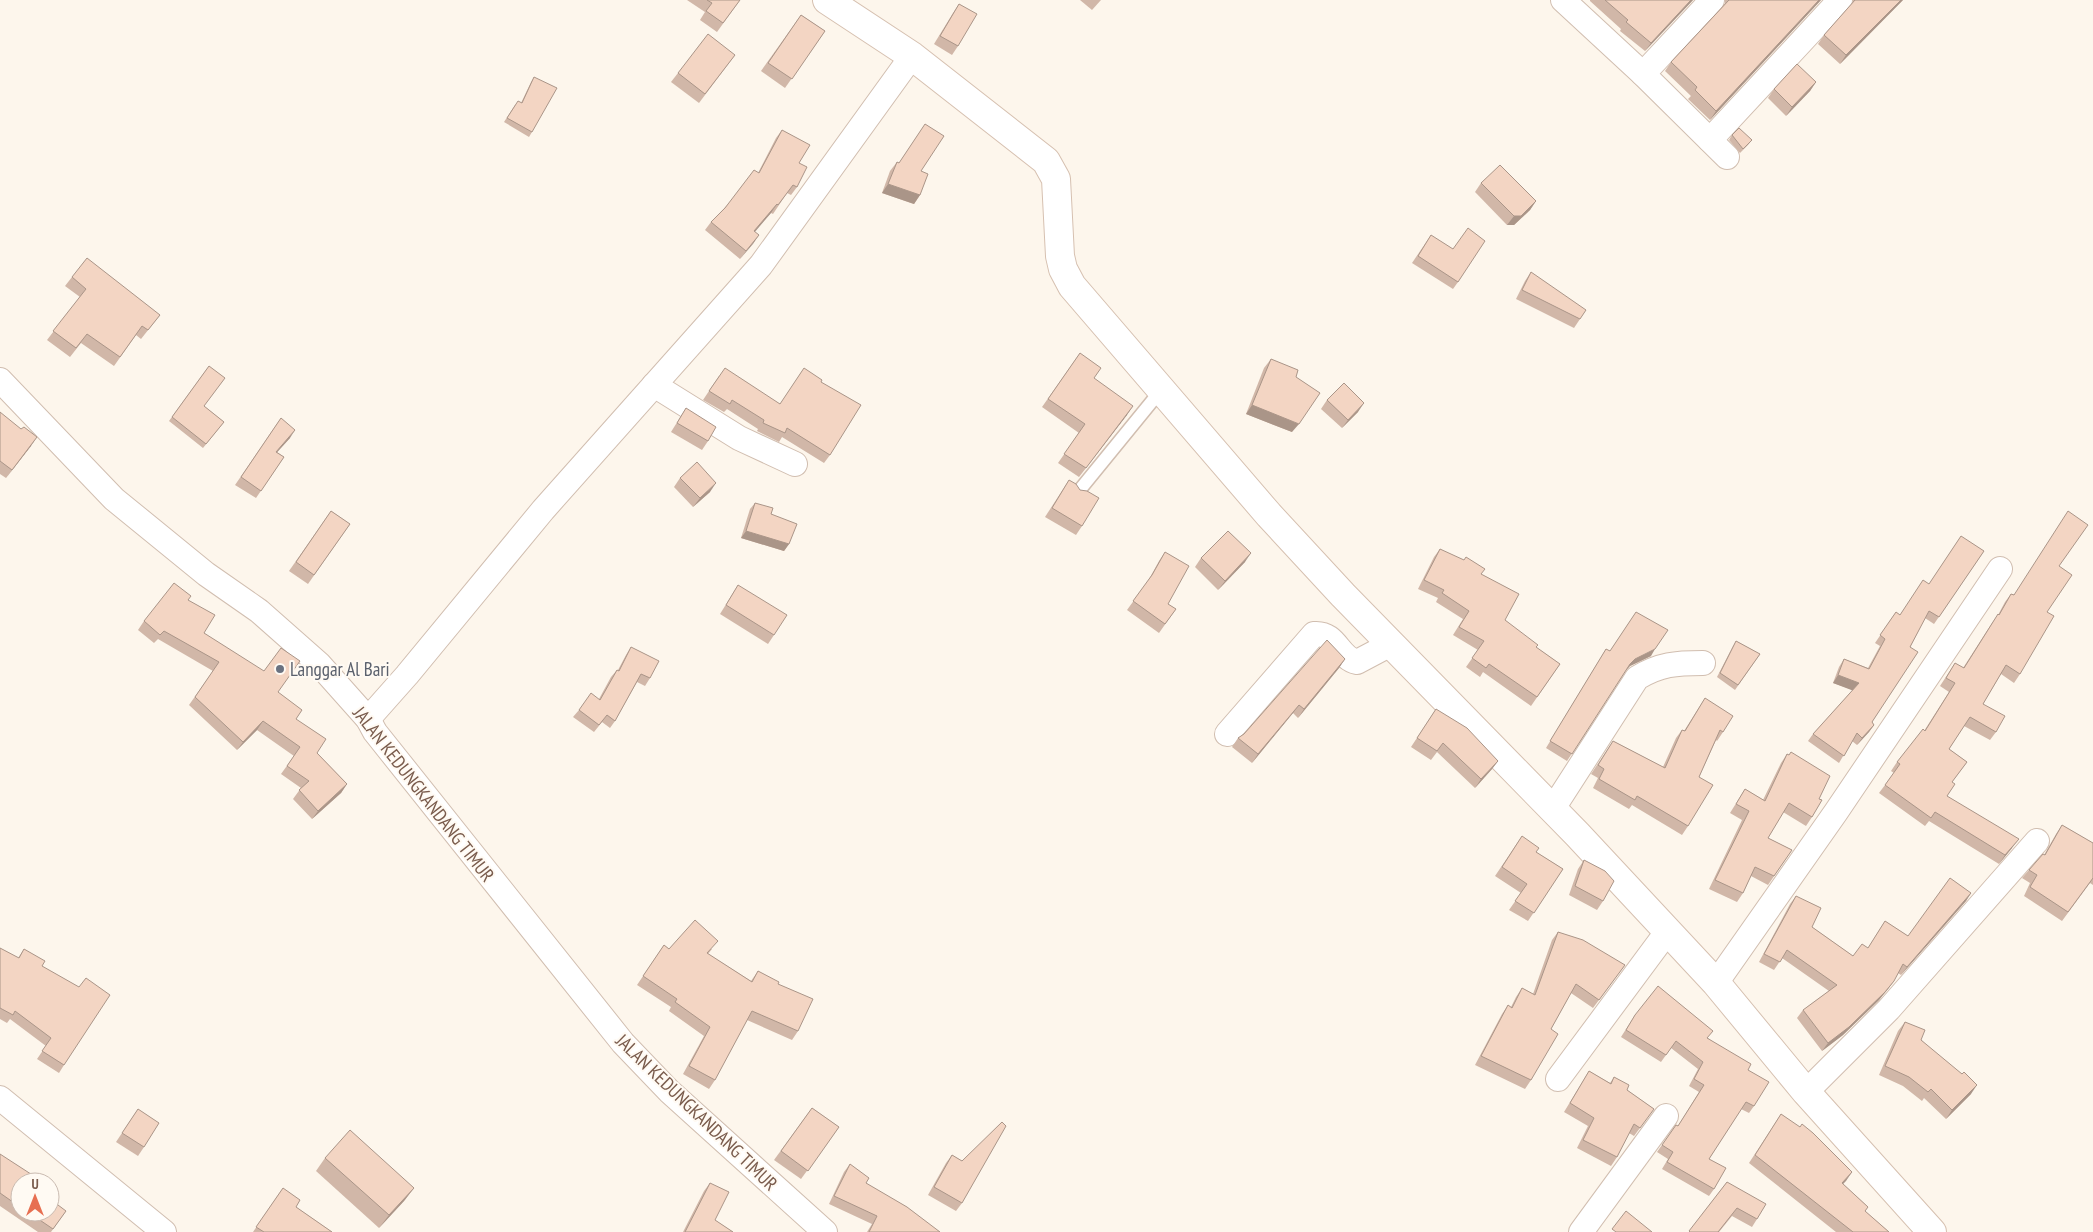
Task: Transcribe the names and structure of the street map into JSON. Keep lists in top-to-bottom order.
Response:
{
  "streets": {
    "street": ["JALAN KEDUNGKANDANG TIMUR"]
  },
  "places": ["Langgar Al Bari"],
  "north": "top"
}
